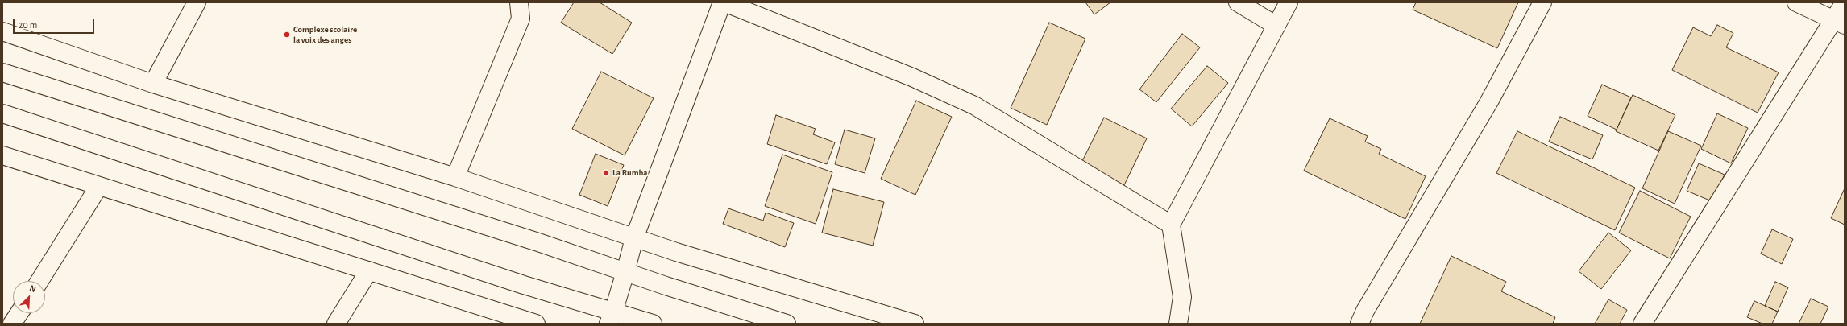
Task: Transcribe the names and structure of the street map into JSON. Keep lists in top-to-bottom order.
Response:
{
  "places": ["Complexe scolaire la voix des anges", "La Rumba"],
  "scale_bar": "20 m",
  "north": "top right"
}
